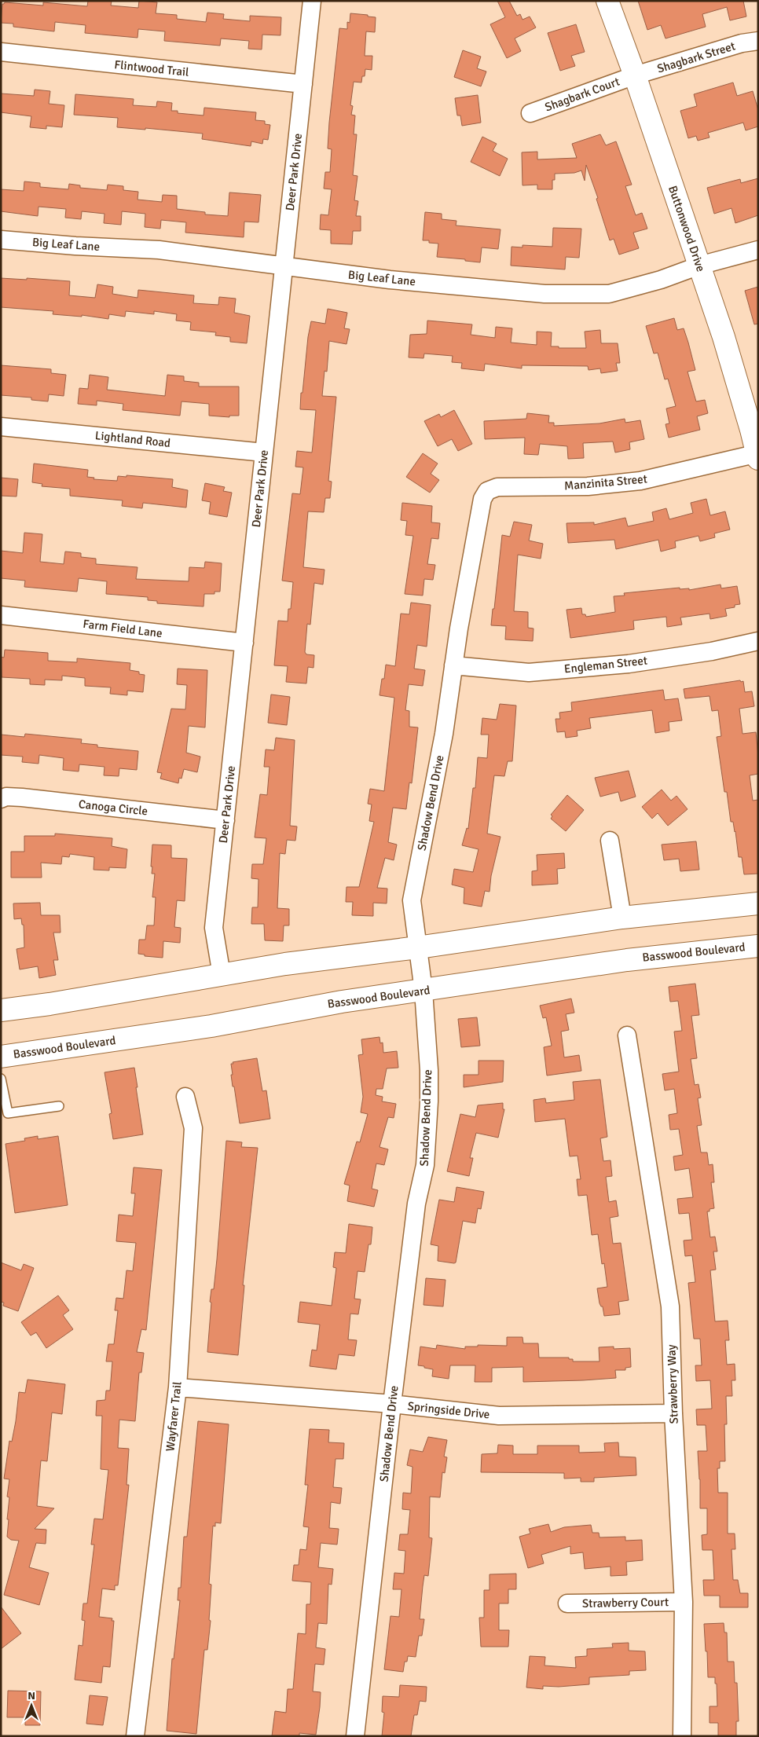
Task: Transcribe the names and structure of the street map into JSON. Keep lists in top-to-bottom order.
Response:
{
  "streets": {
    "main road": ["Buttonwood Drive", "Basswood Boulevard"],
    "street": [
      "Shagbark Street",
      "Flintwood Trail",
      "Shagbark Court",
      "Deer Park Drive",
      "Big Leaf Lane",
      "Lightland Road",
      "Manzinita Street",
      "Farm Field Lane",
      "Engleman Street",
      "Shadow Bend Drive",
      "Canoga Circle",
      "Strawberry Way",
      "Springside Drive",
      "Wayfarer Trail",
      "Strawberry Court"
    ]
  },
  "crossings": [
    ["Shagbark Street", "Shagbark Court"],
    ["Shagbark Street", "Buttonwood Drive"],
    ["Flintwood Trail", "Deer Park Drive"],
    ["Shagbark Court", "Buttonwood Drive"],
    ["Deer Park Drive", "Big Leaf Lane"],
    ["Deer Park Drive", "Lightland Road"],
    ["Deer Park Drive", "Farm Field Lane"],
    ["Deer Park Drive", "Canoga Circle"],
    ["Buttonwood Drive", "Big Leaf Lane"],
    ["Buttonwood Drive", "Manzinita Street"],
    ["Manzinita Street", "Shadow Bend Drive"],
    ["Engleman Street", "Shadow Bend Drive"],
    ["Shadow Bend Drive", "Basswood Boulevard"],
    ["Shadow Bend Drive", "Springside Drive"],
    ["Strawberry Way", "Springside Drive"],
    ["Strawberry Way", "Strawberry Court"],
    ["Springside Drive", "Wayfarer Trail"]
  ],
  "north": "top"
}
